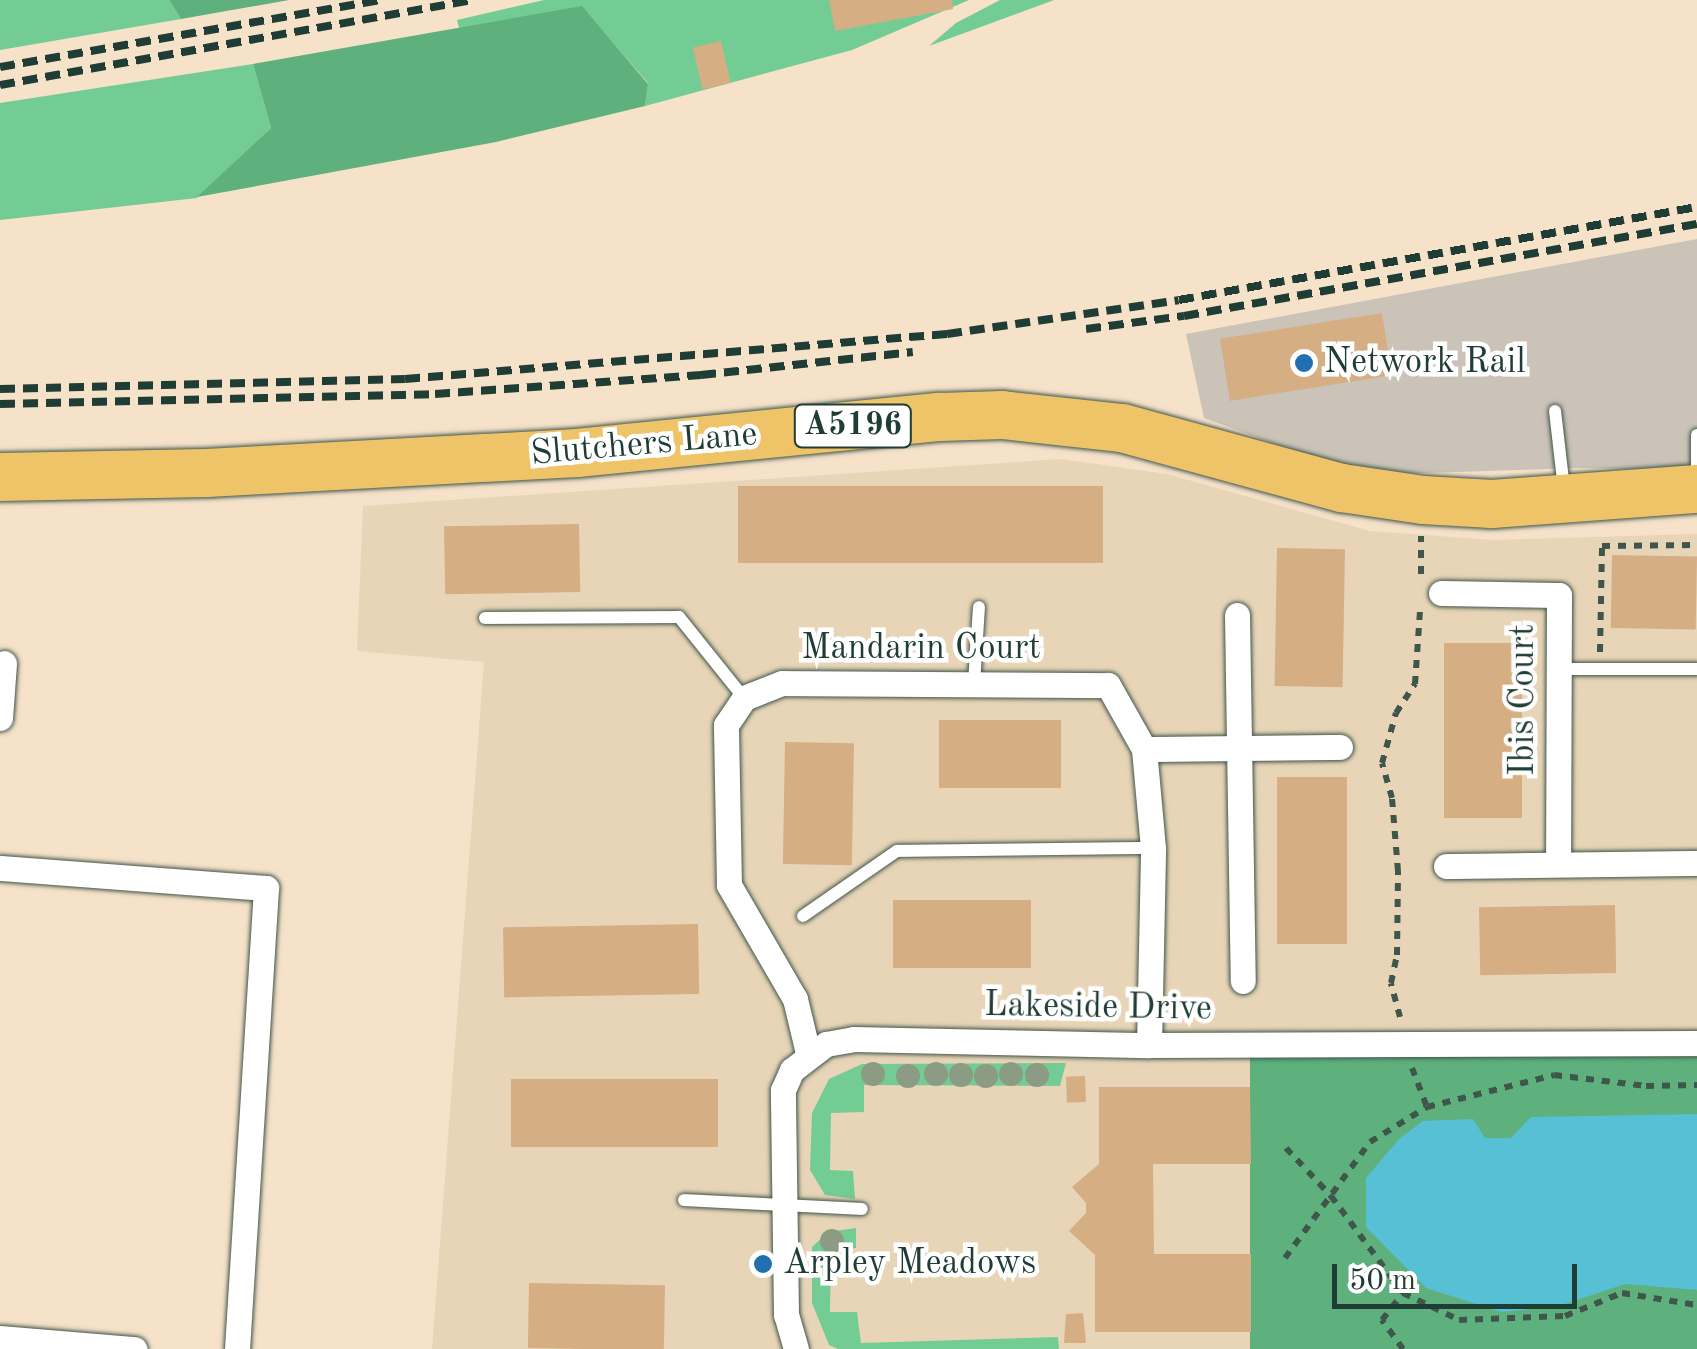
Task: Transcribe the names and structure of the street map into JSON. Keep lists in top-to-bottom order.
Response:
{
  "streets": {
    "highway": ["A5196", "Slutchers Lane"],
    "street": ["Mandarin Court", "Ibis Court", "Lakeside Drive"]
  },
  "crossings": [
    ["Mandarin Court", "Lakeside Drive"]
  ],
  "places": ["Network Rail", "Arpley Meadows"],
  "scale_bar": "50 m"
}
